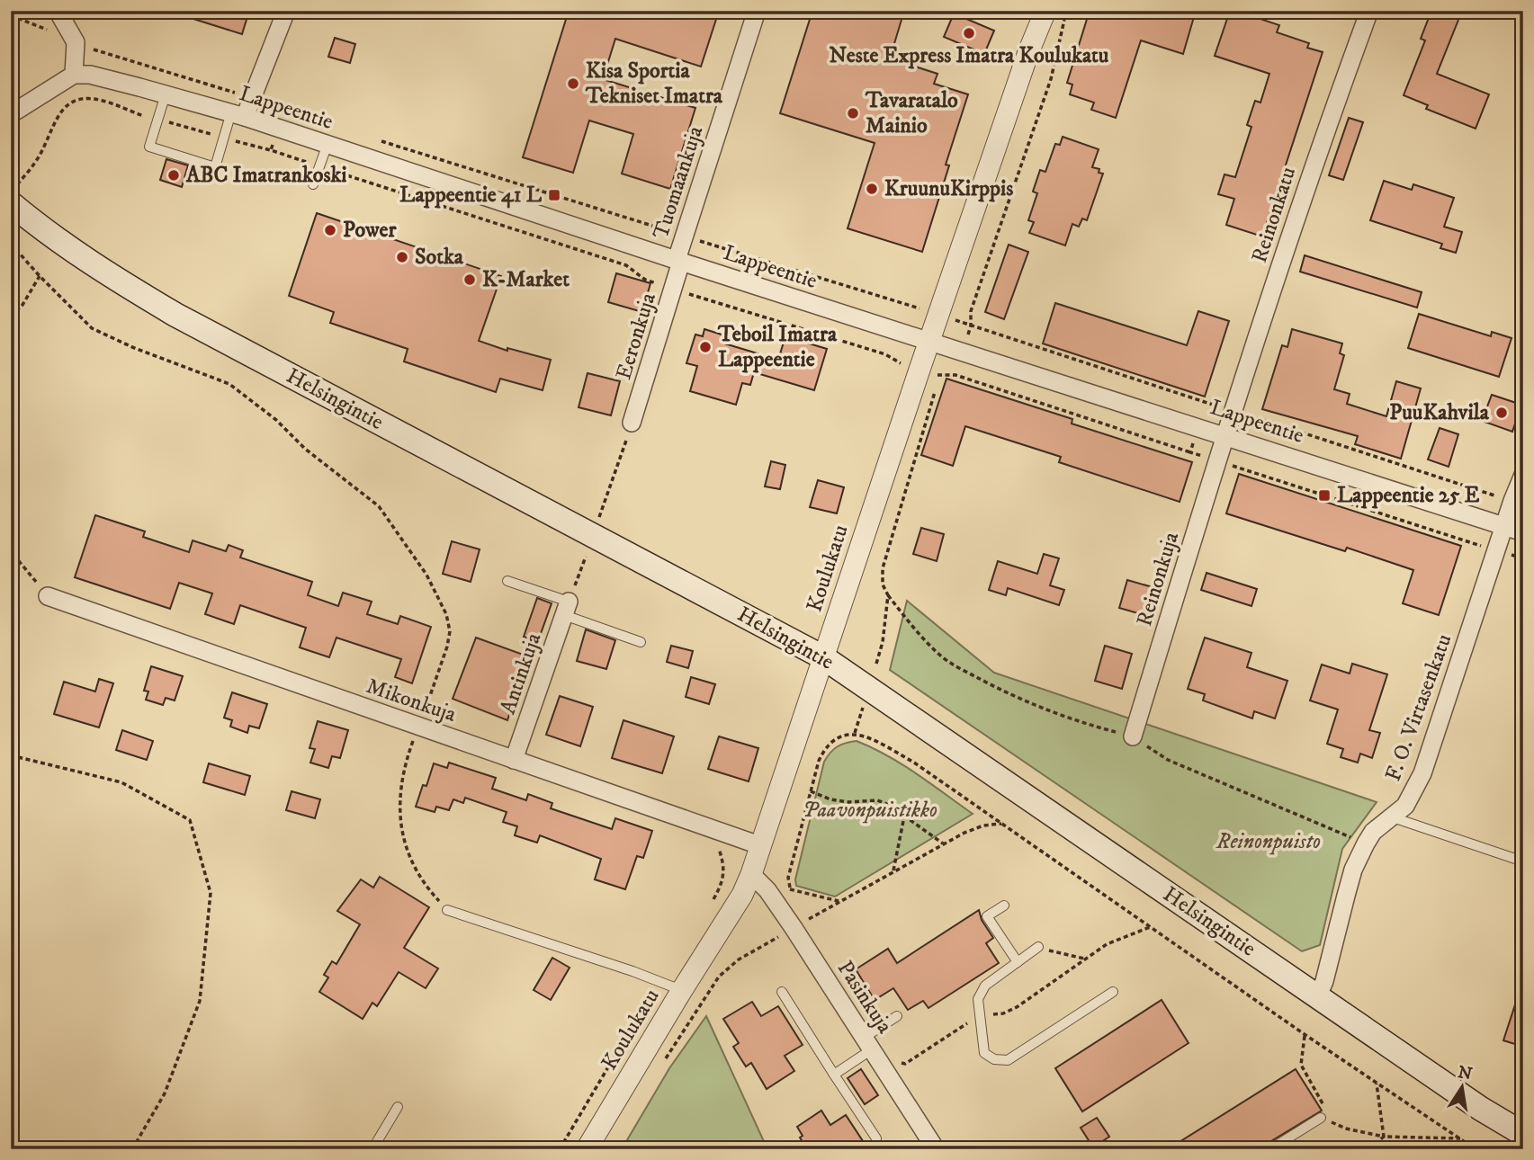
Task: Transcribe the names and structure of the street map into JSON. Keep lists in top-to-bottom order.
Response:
{
  "streets": {
    "main road": ["Helsingintie"],
    "street": [
      "Lappeentie",
      "Tuomaankuja",
      "Reinonkatu",
      "Eeronkuja",
      "Koulukatu",
      "Reinonkuja",
      "Antinkuja",
      "Mikonkuja",
      "F. O. Virtasenkatu",
      "Pasinkuja"
    ]
  },
  "crossings": [
    ["Lappeentie", "Tuomaankuja"],
    ["Lappeentie", "Reinonkatu"],
    ["Lappeentie", "Eeronkuja"],
    ["Lappeentie", "Koulukatu"],
    ["Lappeentie", "Reinonkuja"],
    ["Lappeentie", "F. O. Virtasenkatu"],
    ["Tuomaankuja", "Eeronkuja"],
    ["Reinonkatu", "Reinonkuja"],
    ["Helsingintie", "Koulukatu"],
    ["Helsingintie", "F. O. Virtasenkatu"],
    ["Koulukatu", "Mikonkuja"],
    ["Koulukatu", "Pasinkuja"],
    ["Antinkuja", "Mikonkuja"]
  ],
  "parks": ["Paavonpuistikko", "Reinonpuisto"],
  "places": {
    "other": [
      "Neste Express Imatra Koulukatu",
      "Kisa Sportia Tekniset Imatra",
      "Tavaratalo Mainio",
      "ABC Imatrankoski",
      "KruunuKirppis",
      "Power",
      "Sotka",
      "K-Market",
      "Teboil Imatra Lappeentie",
      "PuuKahvila"
    ],
    "transit": ["Lappeentie 41 L", "Lappeentie 25 E"]
  },
  "north": "top"
}
